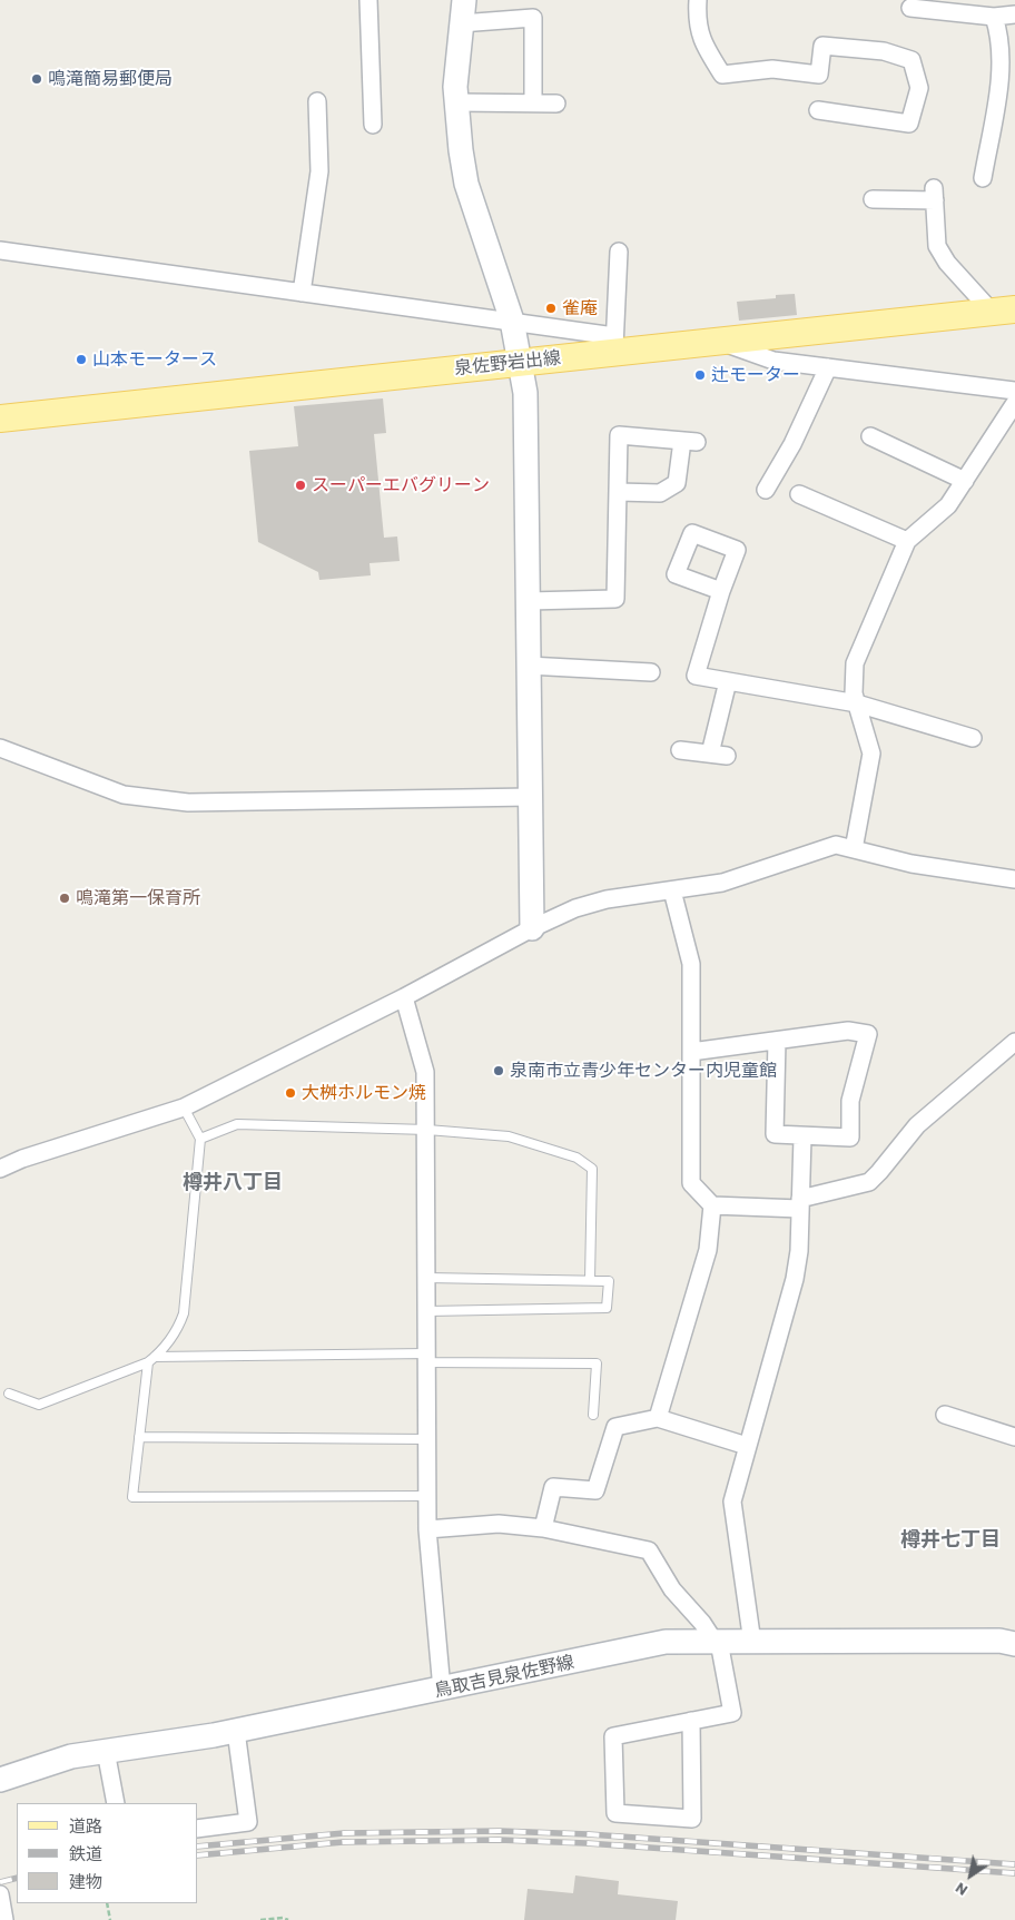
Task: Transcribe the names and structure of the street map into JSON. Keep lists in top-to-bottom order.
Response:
{
  "streets": {
    "main road": ["泉佐野岩出線", "鳥取吉見泉佐野線"]
  },
  "districts": ["樽井八丁目", "樽井七丁目"],
  "places": [
    "鳴滝簡易郵便局",
    "雀庵",
    "山本モータース",
    "辻モーター",
    "スーパーエバグリーン",
    "鳴滝第一保育所",
    "泉南市立青少年センター内児童館",
    "大桝ホルモン焼"
  ],
  "legend": ["道路", "鉄道", "建物"],
  "north": "bottom left"
}
